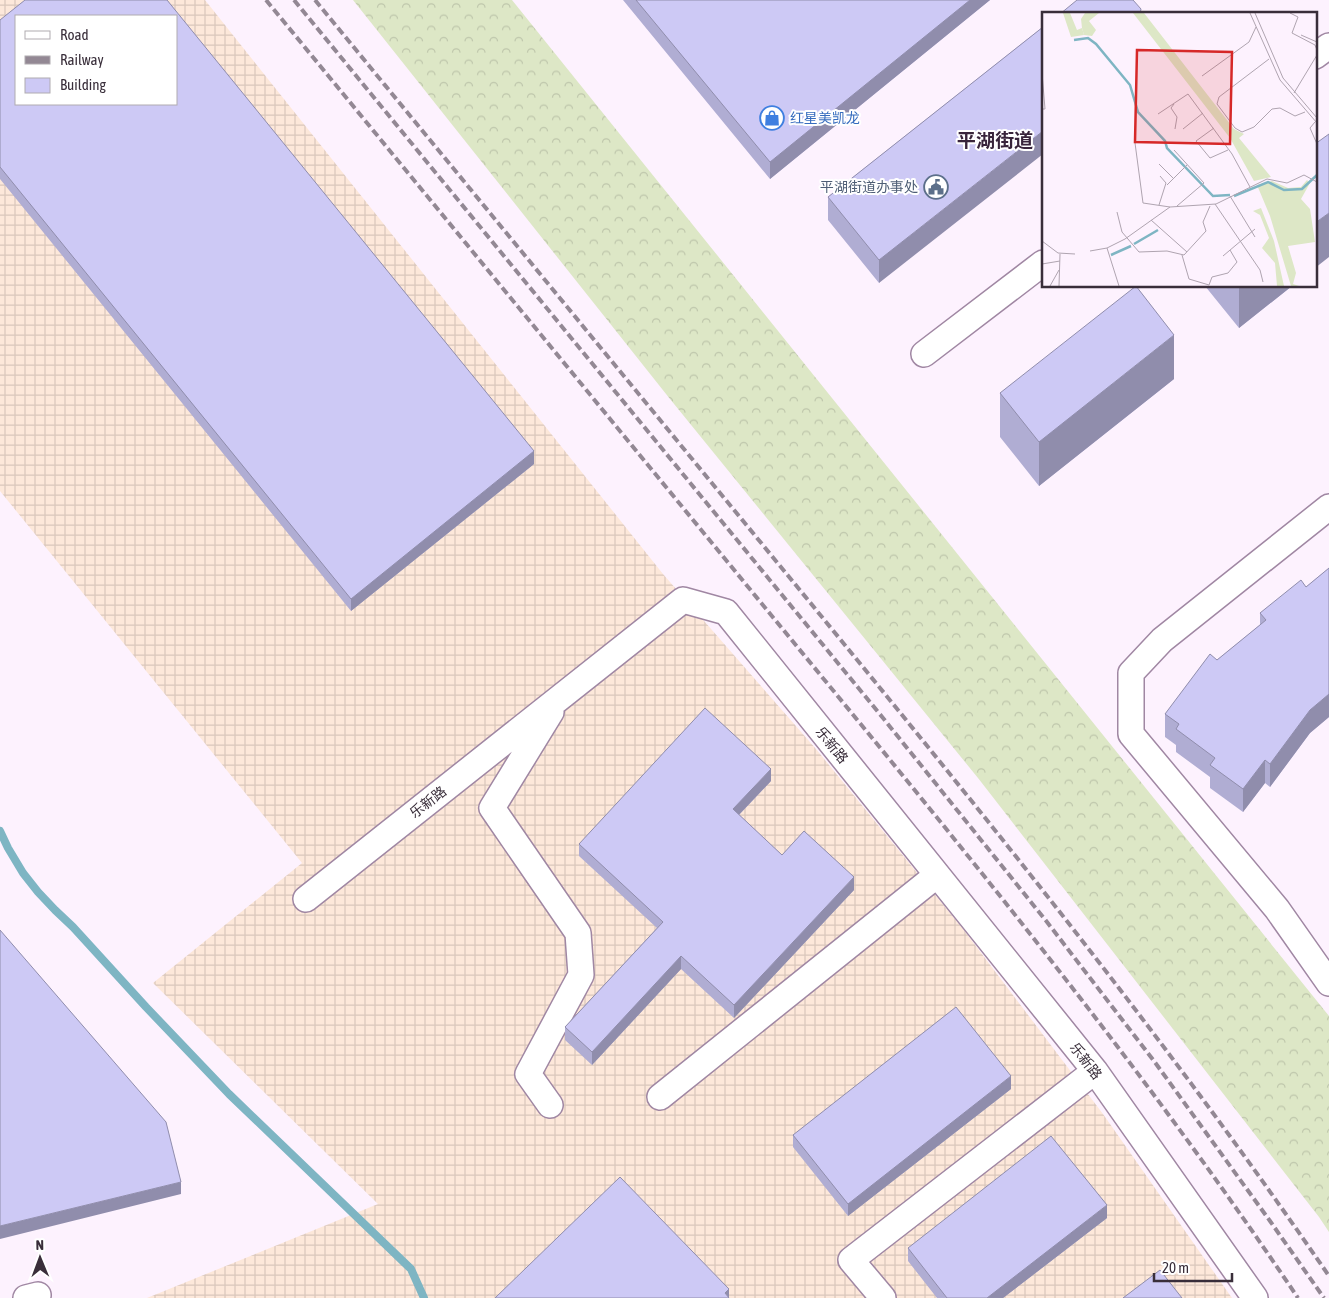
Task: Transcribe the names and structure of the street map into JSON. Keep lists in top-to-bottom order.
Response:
{
  "streets": {
    "street": ["乐新路"]
  },
  "districts": ["平湖街道"],
  "places": {
    "shop": ["红星美凯龙"],
    "public building": ["平湖街道办事处"]
  },
  "legend": ["Road", "Railway", "Building"],
  "scale_bar": "20 m",
  "north": "top"
}
